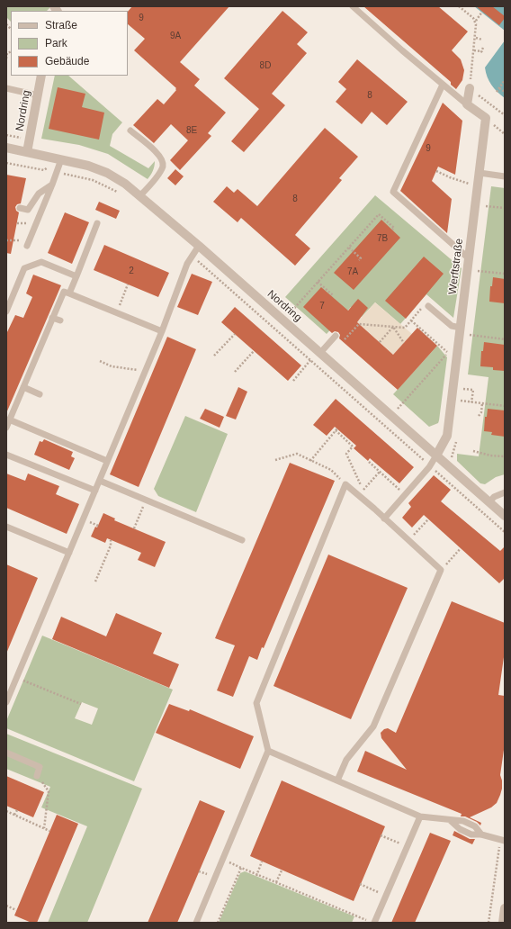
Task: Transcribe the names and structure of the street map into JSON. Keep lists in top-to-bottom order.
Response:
{
  "streets": {
    "street": ["Nordring", "Werftstraße"]
  },
  "crossings": [
    ["Nordring", "Werftstraße"]
  ],
  "house_numbers": [
    "9",
    "9A",
    "8D",
    "8",
    "8E",
    "9",
    "8",
    "7B",
    "2",
    "7A",
    "7"
  ],
  "legend": ["Straße", "Park", "Gebäude"]
}
